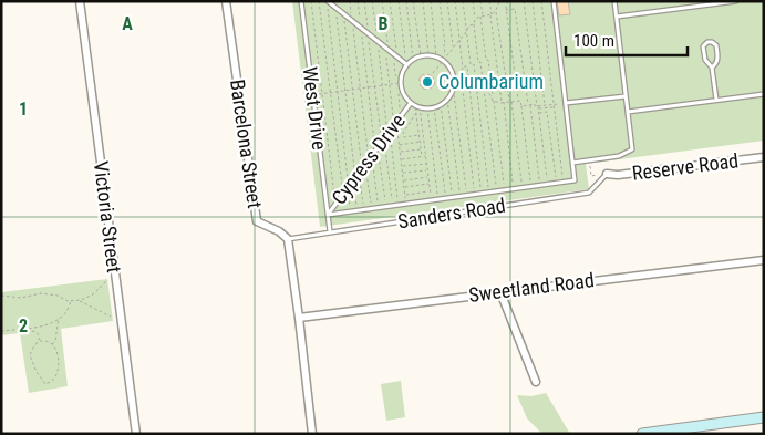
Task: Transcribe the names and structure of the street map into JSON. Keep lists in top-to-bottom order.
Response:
{
  "streets": {
    "street": [
      "Barcelona Street",
      "Reserve Road",
      "Victoria Street",
      "Sweetland Road"
    ],
    "lane": ["West Drive", "Cypress Drive", "Sanders Road"]
  },
  "crossings": [
    ["West Drive", "Cypress Drive"],
    ["West Drive", "Sanders Road"],
    ["Barcelona Street", "Sanders Road"],
    ["Reserve Road", "Sanders Road"]
  ],
  "places": ["Columbarium"],
  "scale_bar": "100 m",
  "grid": {
    "columns": ["A", "B"],
    "rows": ["1", "2"]
  }
}
